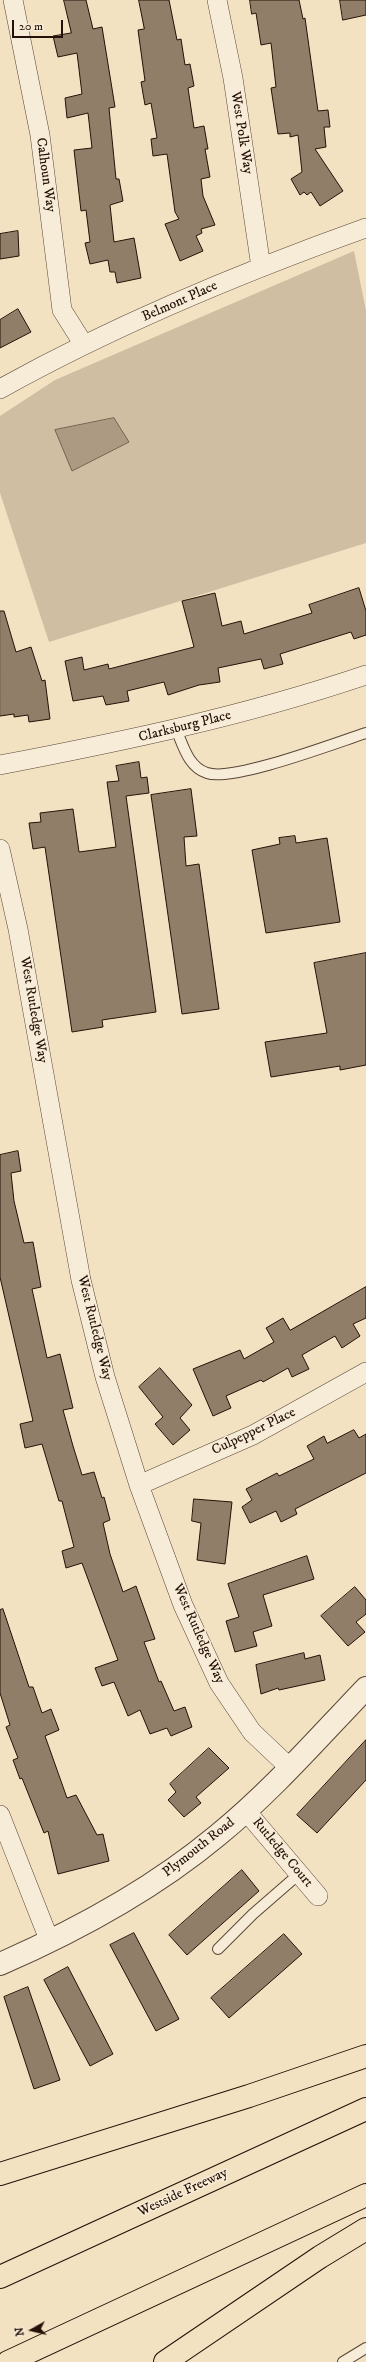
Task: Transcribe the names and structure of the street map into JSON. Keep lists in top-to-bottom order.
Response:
{
  "streets": {
    "highway": ["Westside Freeway"],
    "street": [
      "West Polk Way",
      "Calhoun Way",
      "Belmont Place",
      "Clarksburg Place",
      "West Rutledge Way",
      "Culpepper Place",
      "Plymouth Road",
      "Rutledge Court"
    ]
  },
  "crossings": [
    ["West Polk Way", "Belmont Place"],
    ["Calhoun Way", "Belmont Place"],
    ["West Rutledge Way", "Culpepper Place"],
    ["West Rutledge Way", "Plymouth Road"],
    ["Plymouth Road", "Rutledge Court"]
  ],
  "scale_bar": "20 m",
  "north": "left"
}
